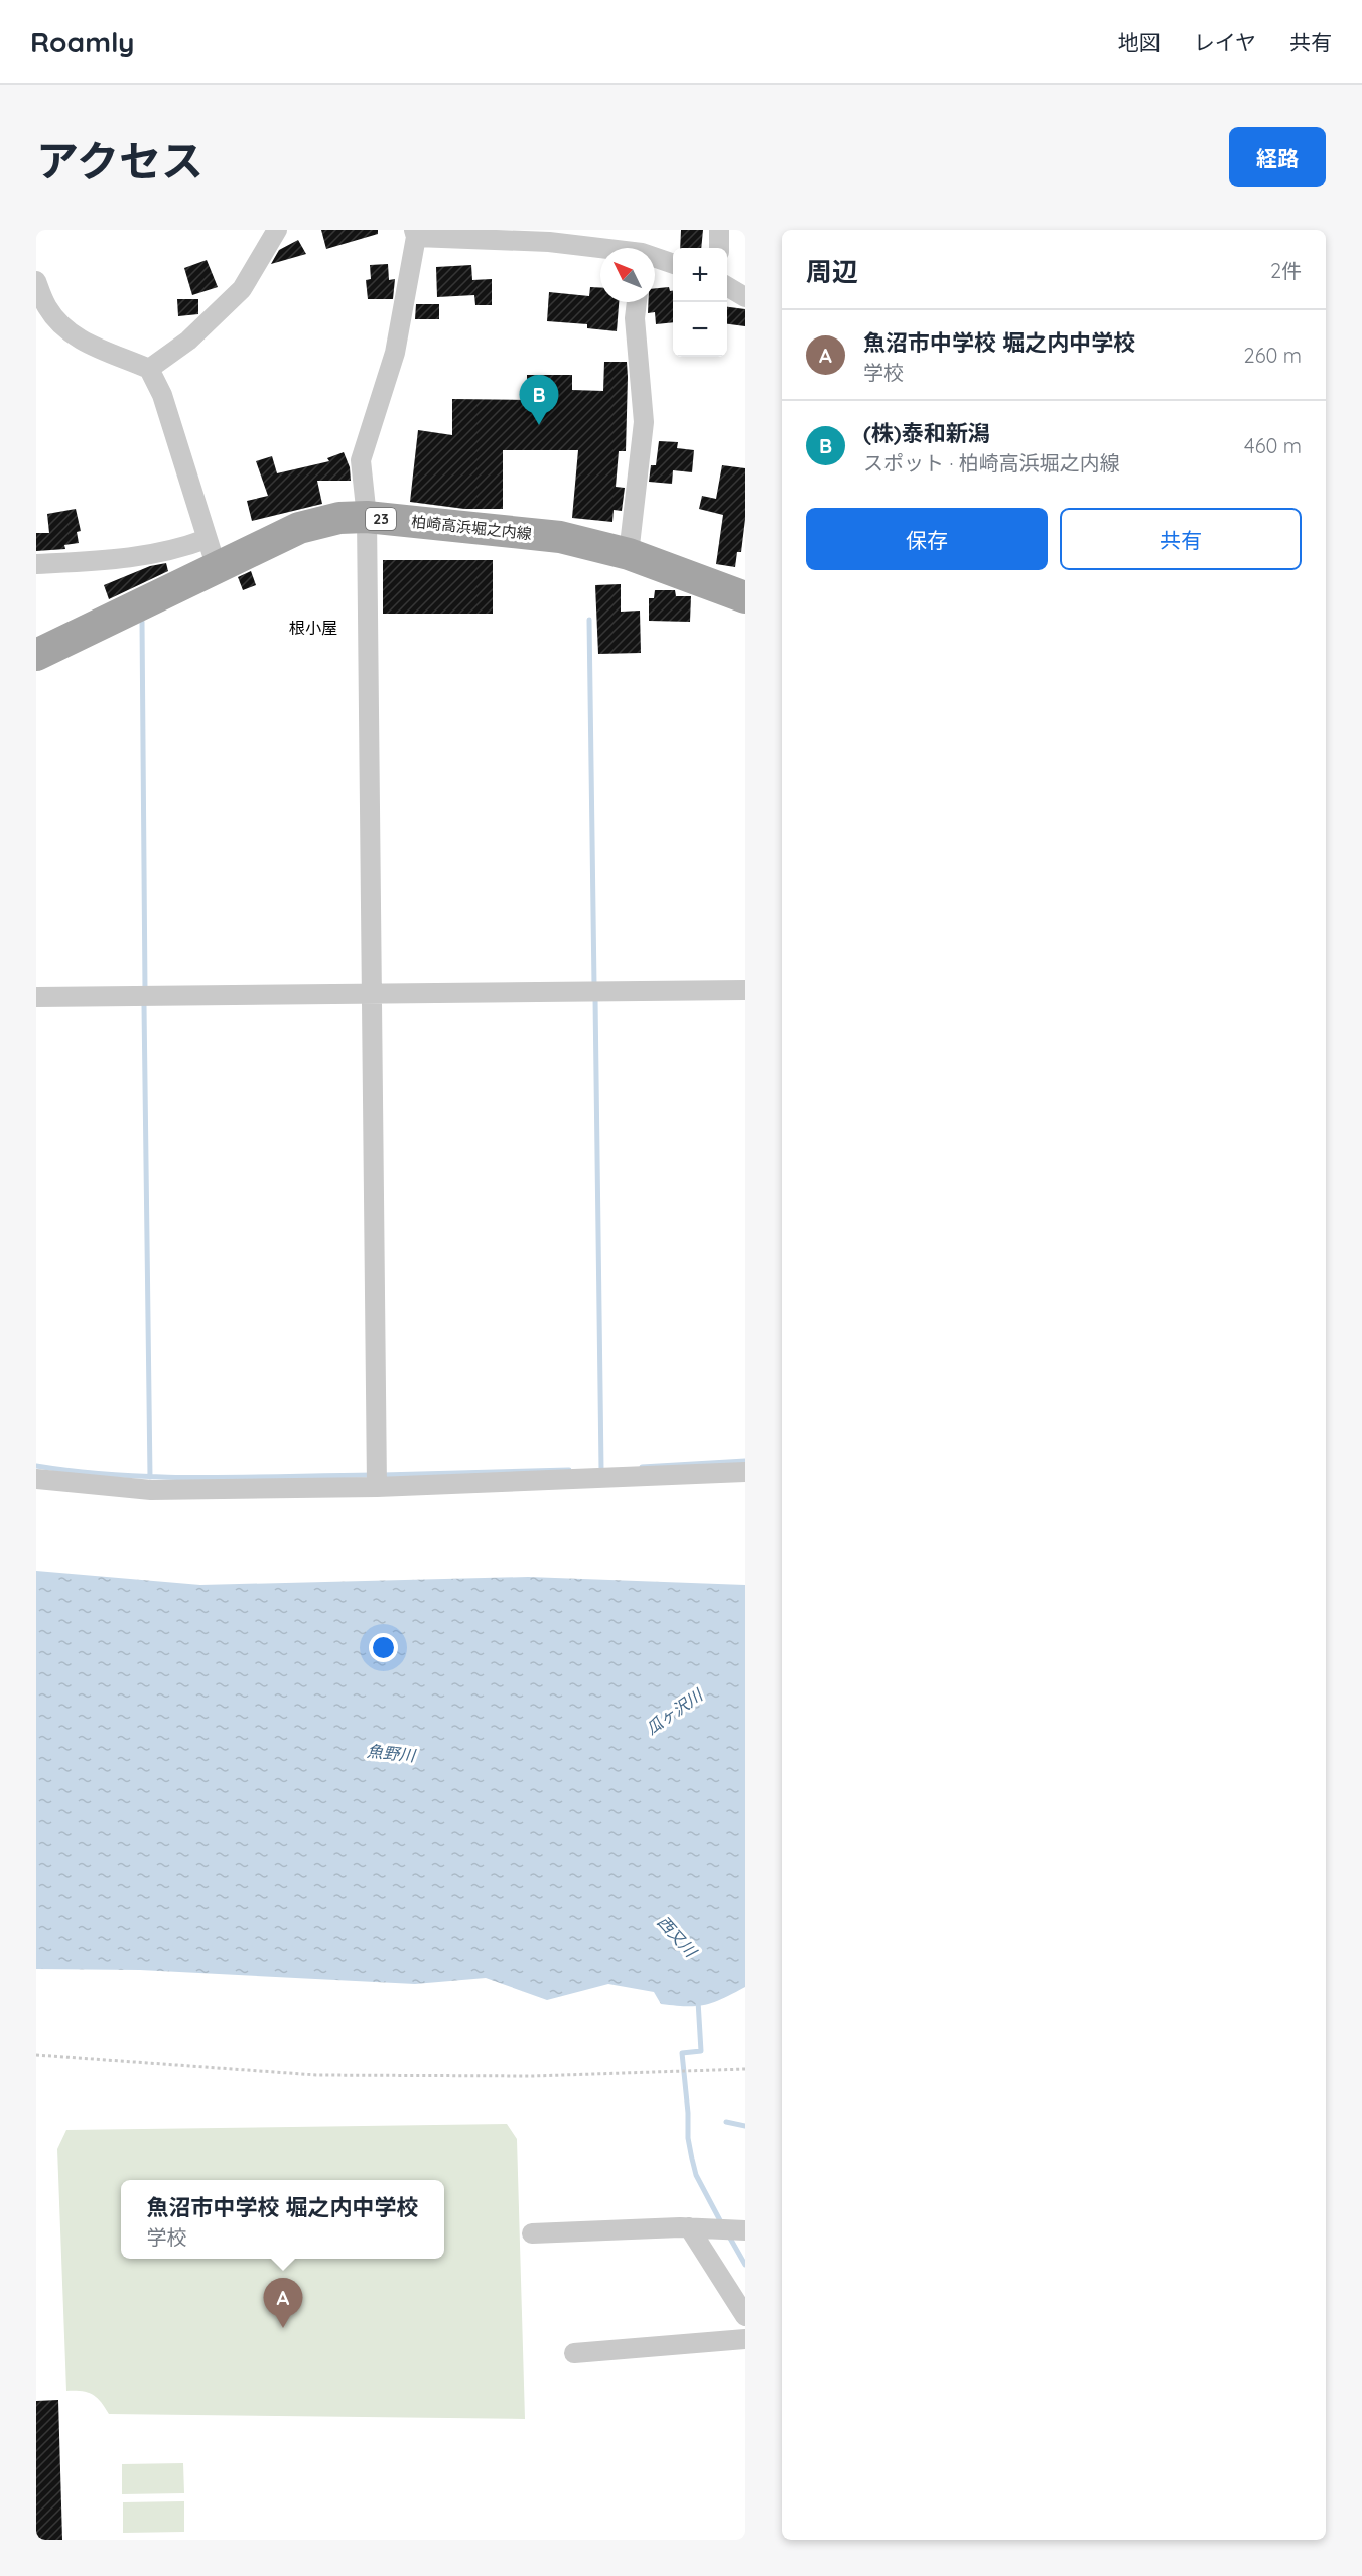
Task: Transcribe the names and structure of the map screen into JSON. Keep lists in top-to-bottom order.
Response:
{
  "streets": {
    "main road": ["23", "柏崎高浜堀之内線"]
  },
  "districts": ["根小屋"],
  "water": ["瓜ヶ沢川", "魚野川", "西又川"],
  "north": "top left",
  "page": {
    "header": "Roamly",
    "nav": ["地図", "レイヤ", "共有"],
    "title": "アクセス",
    "buttons": [
      "経路",
      ["保存", "共有"]
    ],
    "heading": ["周辺", "2件"],
    "map_buttons": ["+", "−"],
    "list": [
      {
        "mark": "A",
        "name": "魚沼市中学校 堀之内中学校",
        "note": "学校",
        "value": "260 m"
      },
      {
        "mark": "B",
        "name": "(株)泰和新潟",
        "note": "スポット · 柏崎高浜堀之内線",
        "value": "460 m"
      }
    ],
    "pins": ["B", "A"],
    "popup": ["魚沼市中学校 堀之内中学校", "学校"]
  }
}
